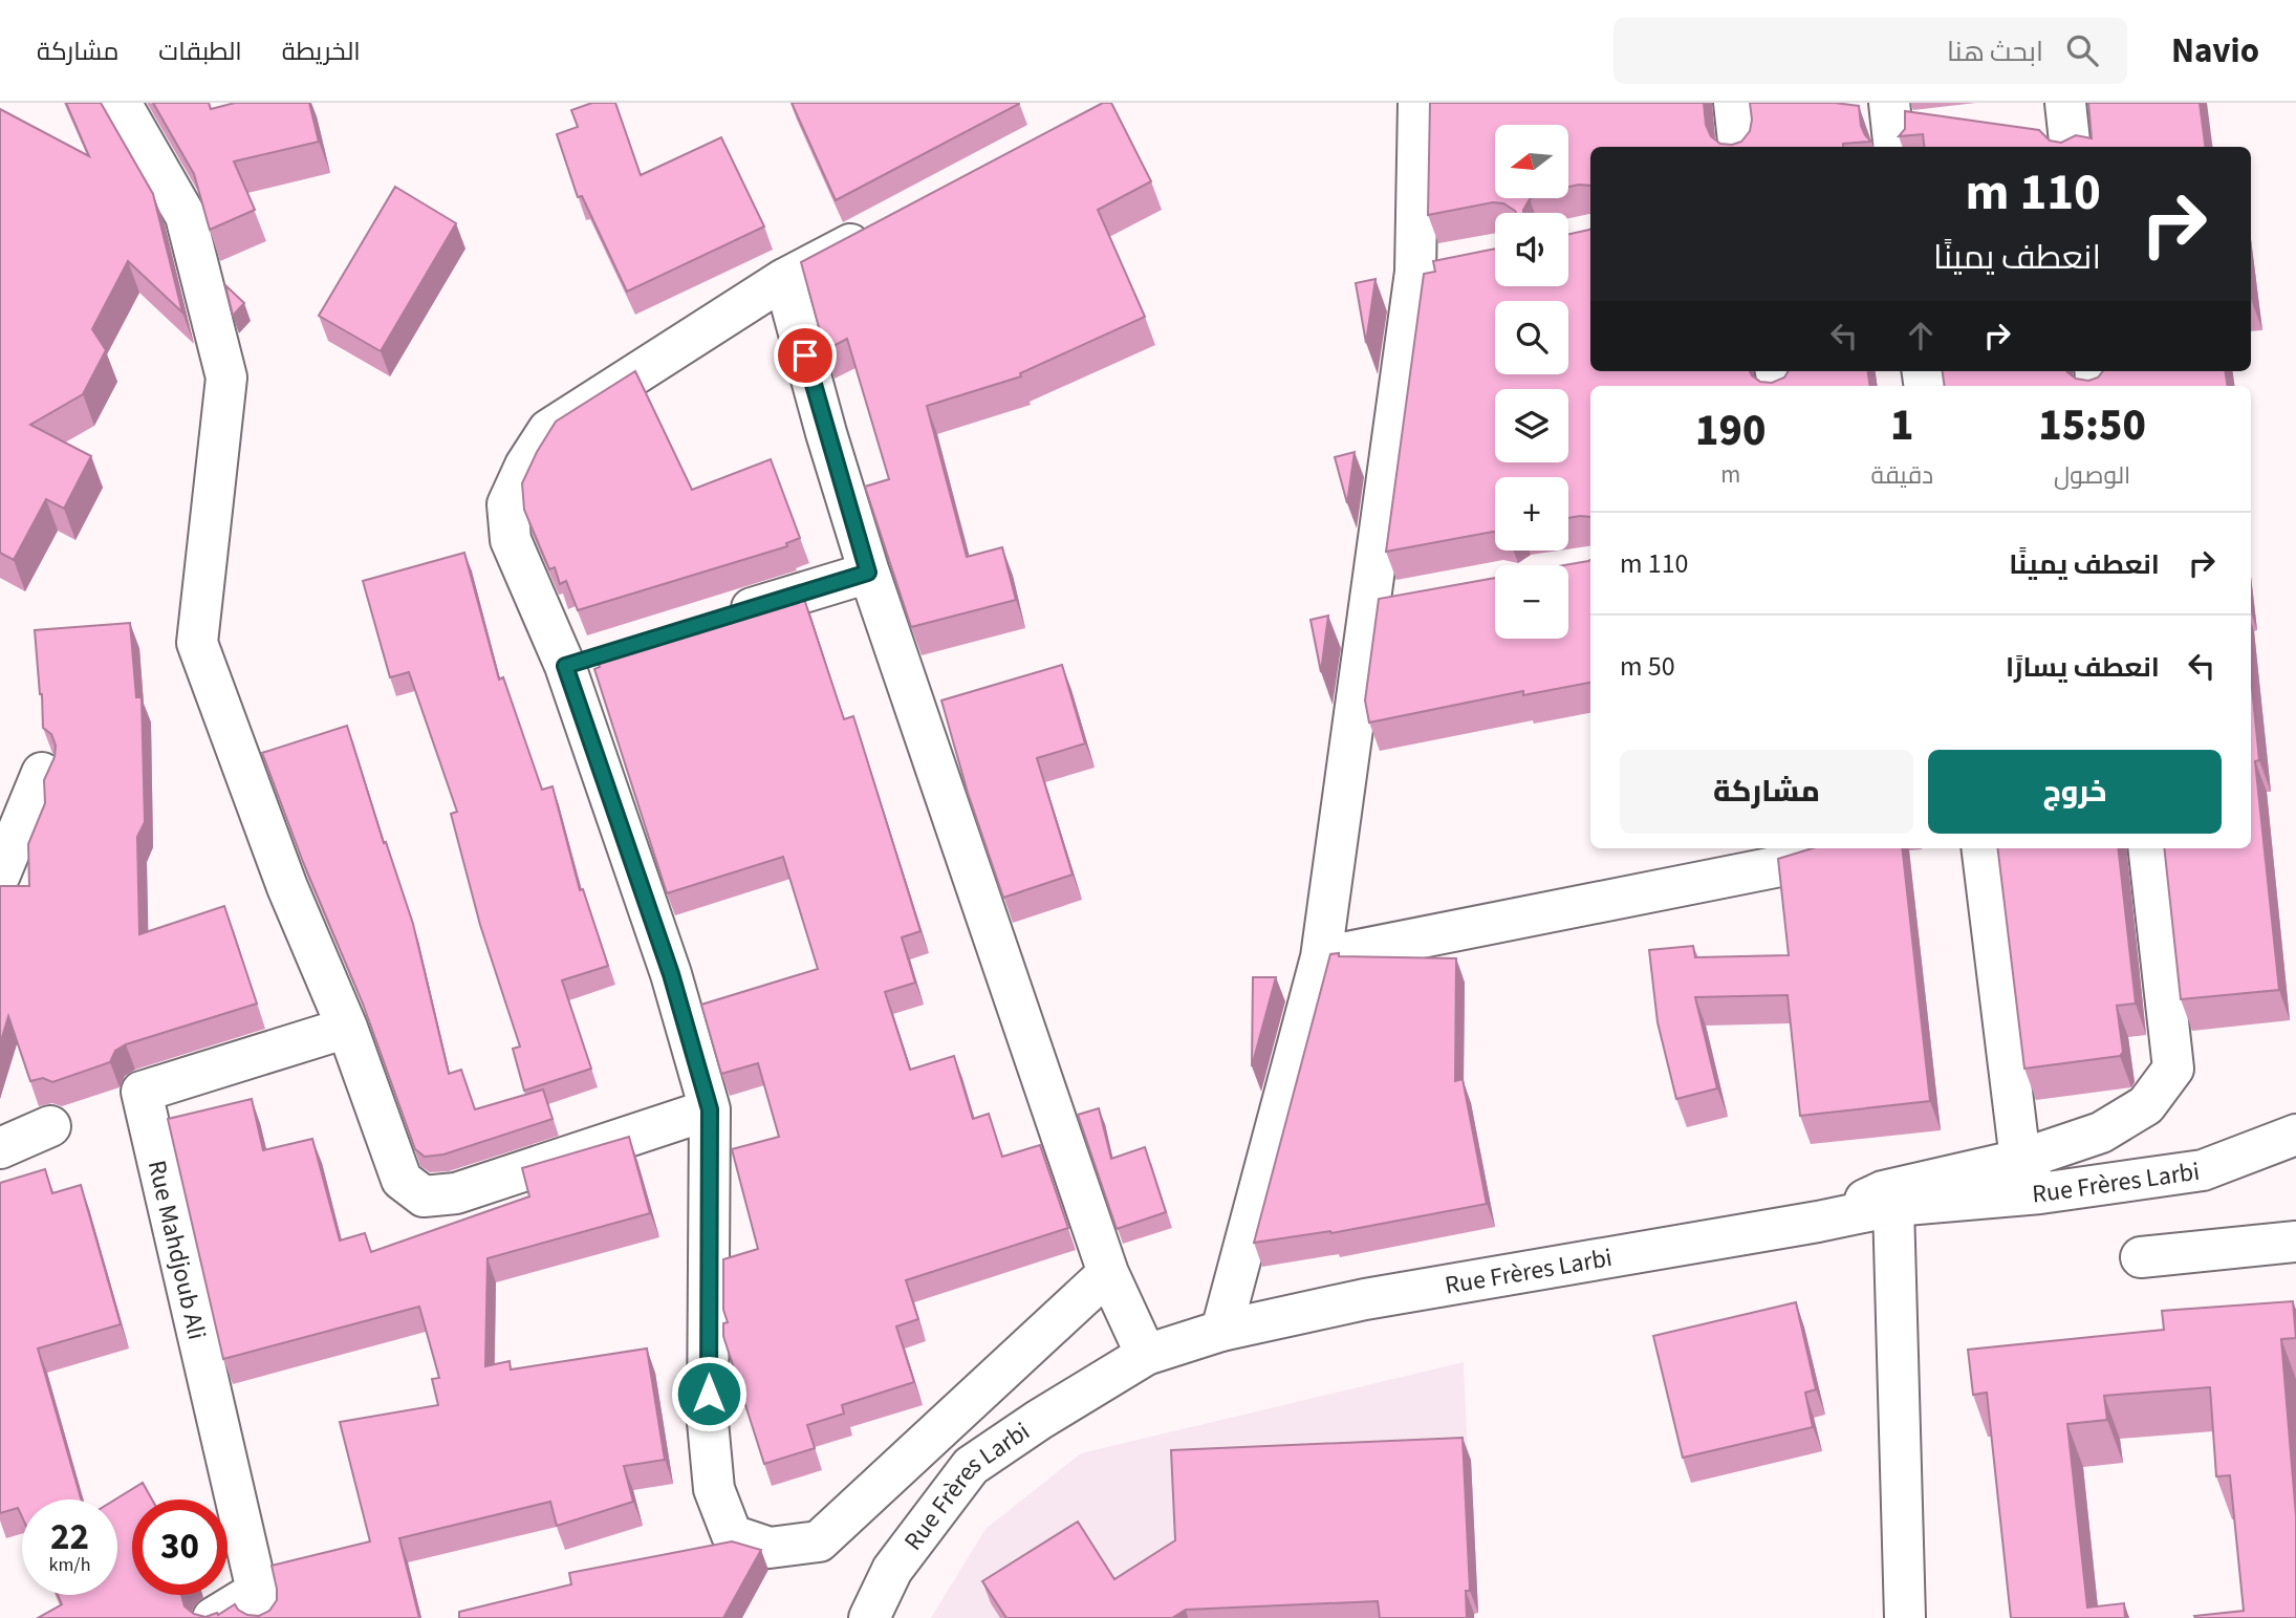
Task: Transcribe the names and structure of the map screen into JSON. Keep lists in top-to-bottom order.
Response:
{
  "streets": {
    "street": ["Rue Frères Larbi", "Rue Mahdjoub Ali"]
  },
  "north": "left",
  "page": {
    "header": "Navio",
    "search": "ابحث هنا",
    "nav": ["الخريطة", "الطبقات", "مشاركة"],
    "map_buttons": ["+", "−"],
    "turn": ["110 m", "انعطف يمينًا"],
    "eta": [
      "15:50",
      "الوصول",
      "1",
      "دقيقة",
      "190",
      "m"
    ],
    "list": [
      {
        "name": "انعطف يمينًا",
        "value": "110 m"
      },
      {
        "name": "انعطف يسارًا",
        "value": "50 m"
      }
    ],
    "buttons": ["خروج", "مشاركة"],
    "speed": "22 km/h",
    "limit": "30"
  }
}
